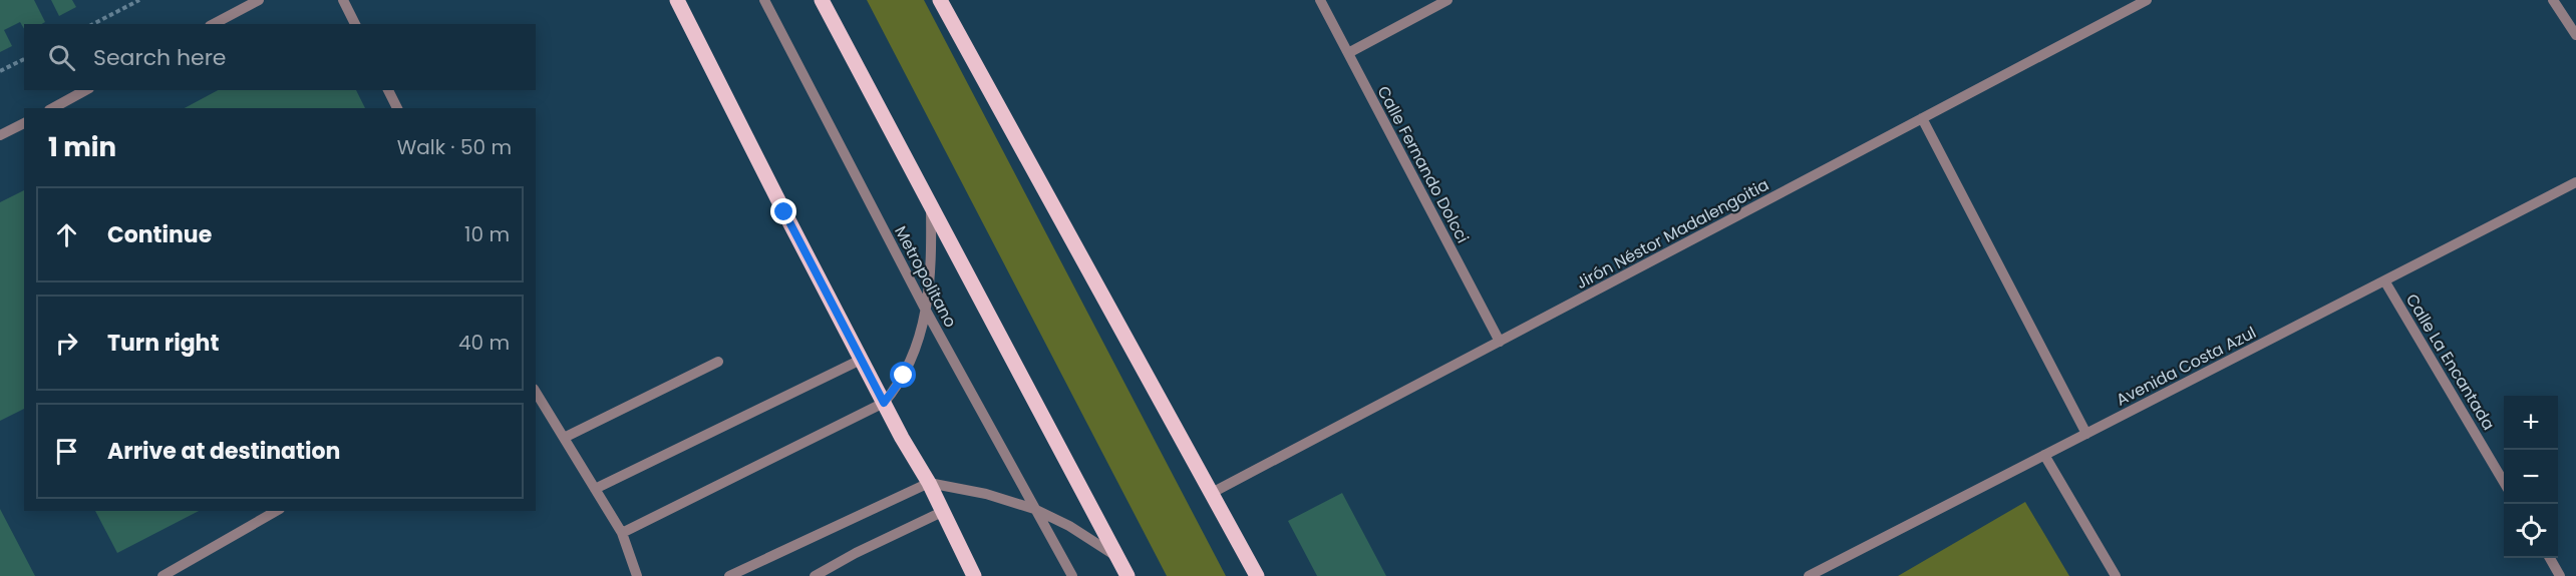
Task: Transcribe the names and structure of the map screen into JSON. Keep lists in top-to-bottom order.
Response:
{
  "streets": {
    "street": [
      "Calle Fernando Dolcci",
      "Jirón Néstor Madalengoitia",
      "Metropolitano",
      "Calle La Encantada",
      "Avenida Costa Azul"
    ]
  },
  "crossings": [
    ["Calle Fernando Dolcci", "Jirón Néstor Madalengoitia"],
    ["Calle La Encantada", "Avenida Costa Azul"]
  ],
  "page": {
    "search": "Search here",
    "heading": ["1 min", "Walk · 50 m"],
    "list": [
      ["Continue", "10 m"],
      ["Turn right", "40 m"],
      "Arrive at destination"
    ],
    "map_buttons": ["+", "−"]
  }
}
